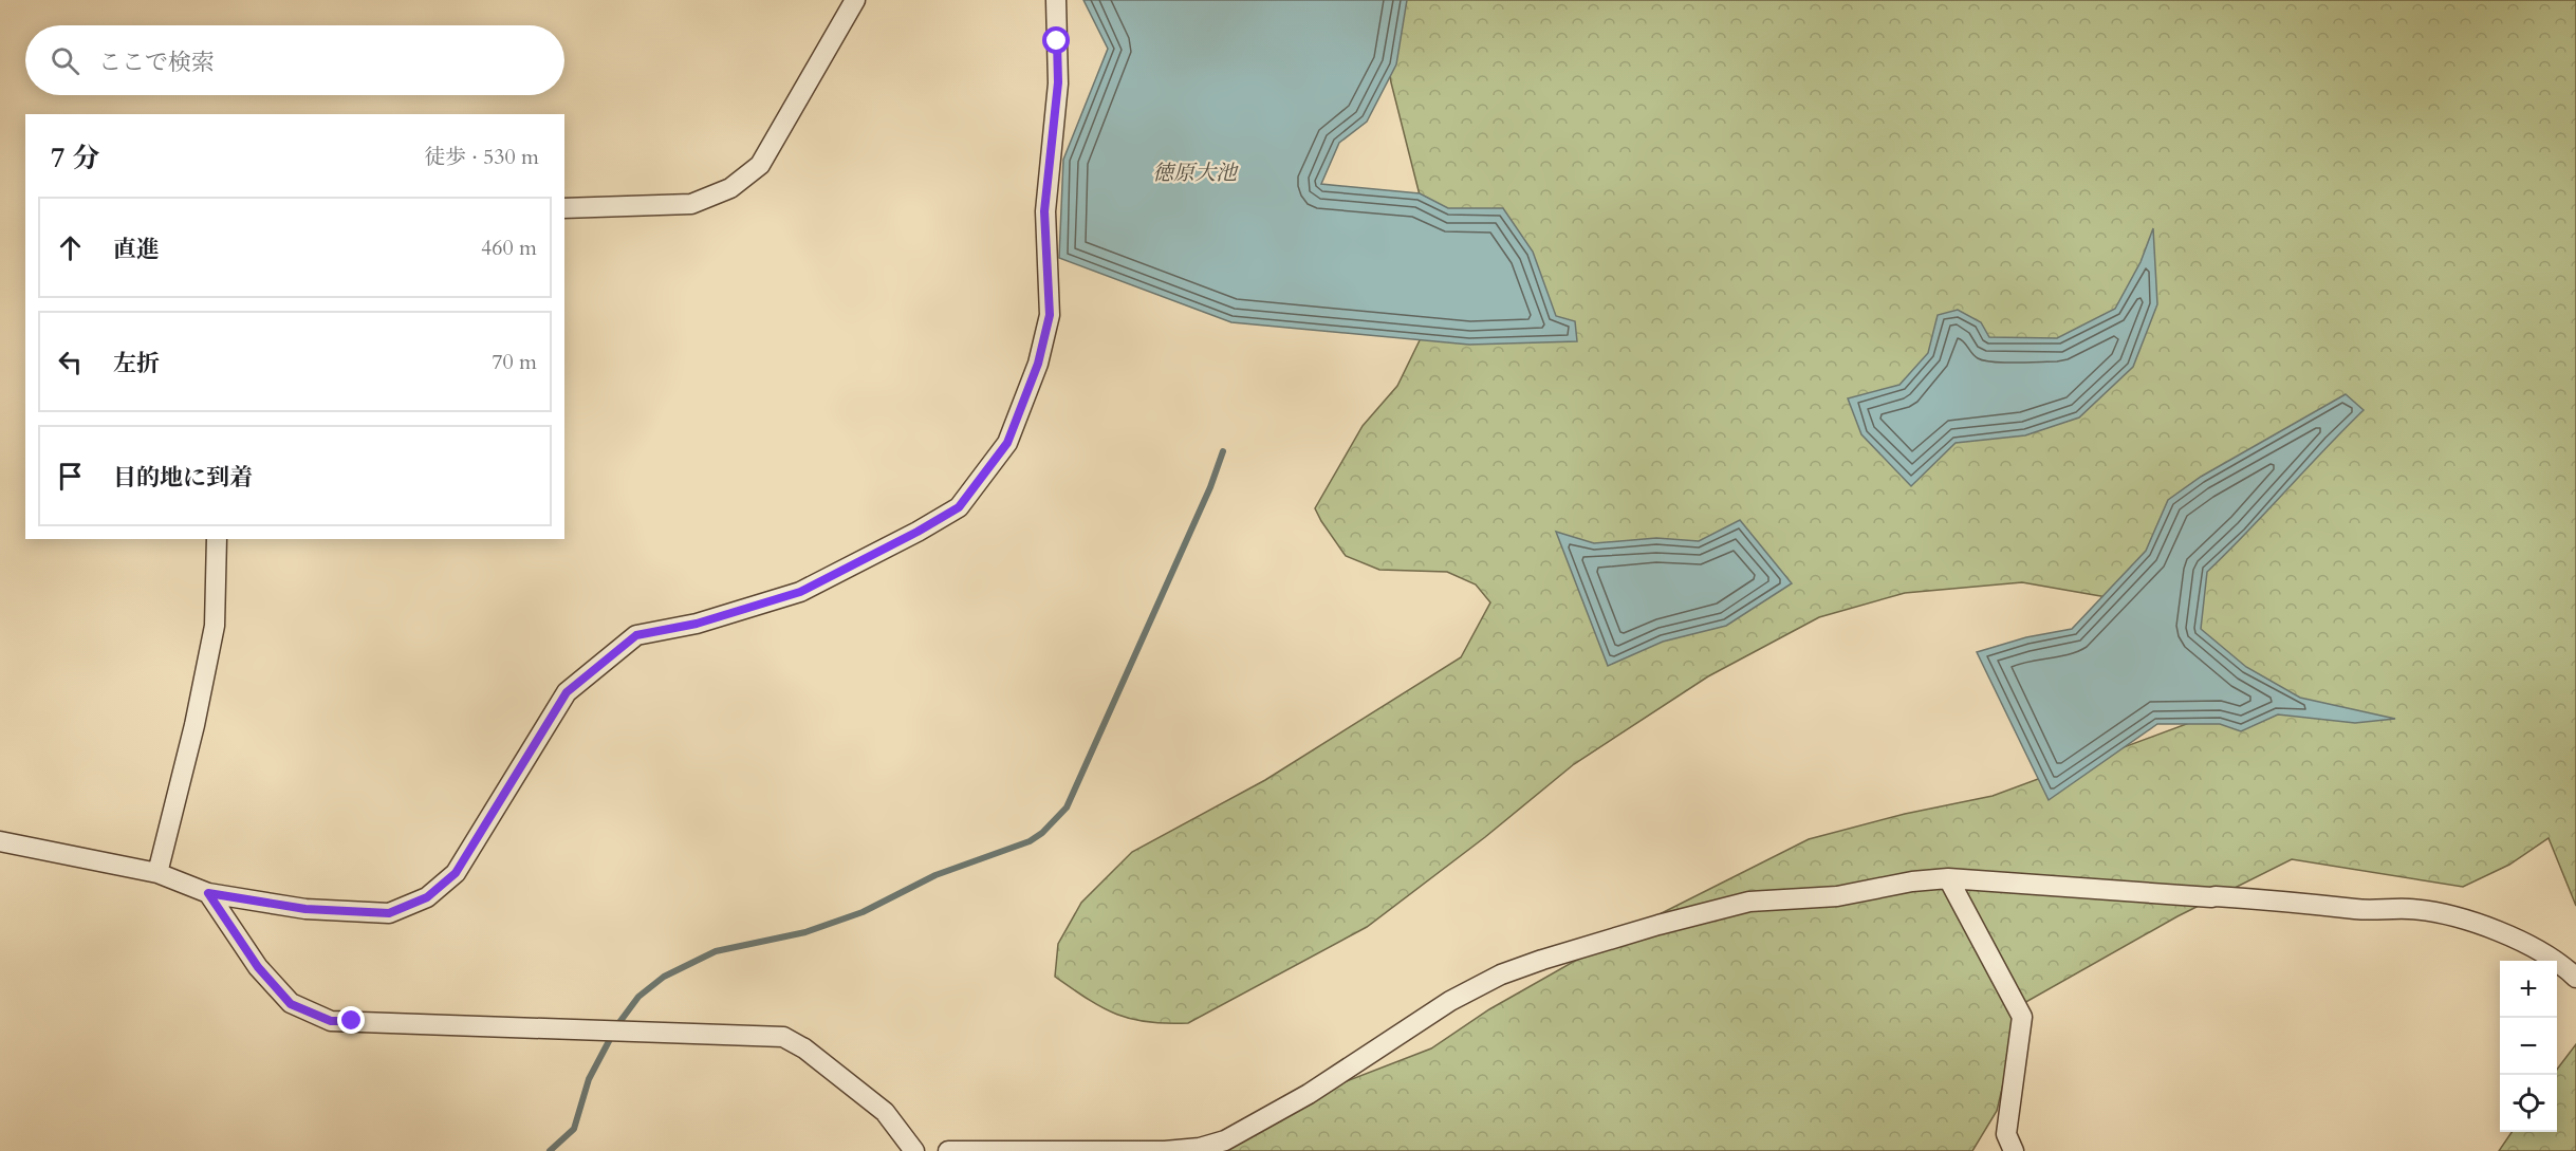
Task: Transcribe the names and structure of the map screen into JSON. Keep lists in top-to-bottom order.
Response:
{
  "water": ["徳原大池"],
  "page": {
    "search": "ここで検索",
    "heading": ["7 分", "徒歩 · 530 m"],
    "list": [
      ["直進", "460 m"],
      ["左折", "70 m"],
      "目的地に到着"
    ],
    "map_buttons": ["+", "−"]
  }
}
